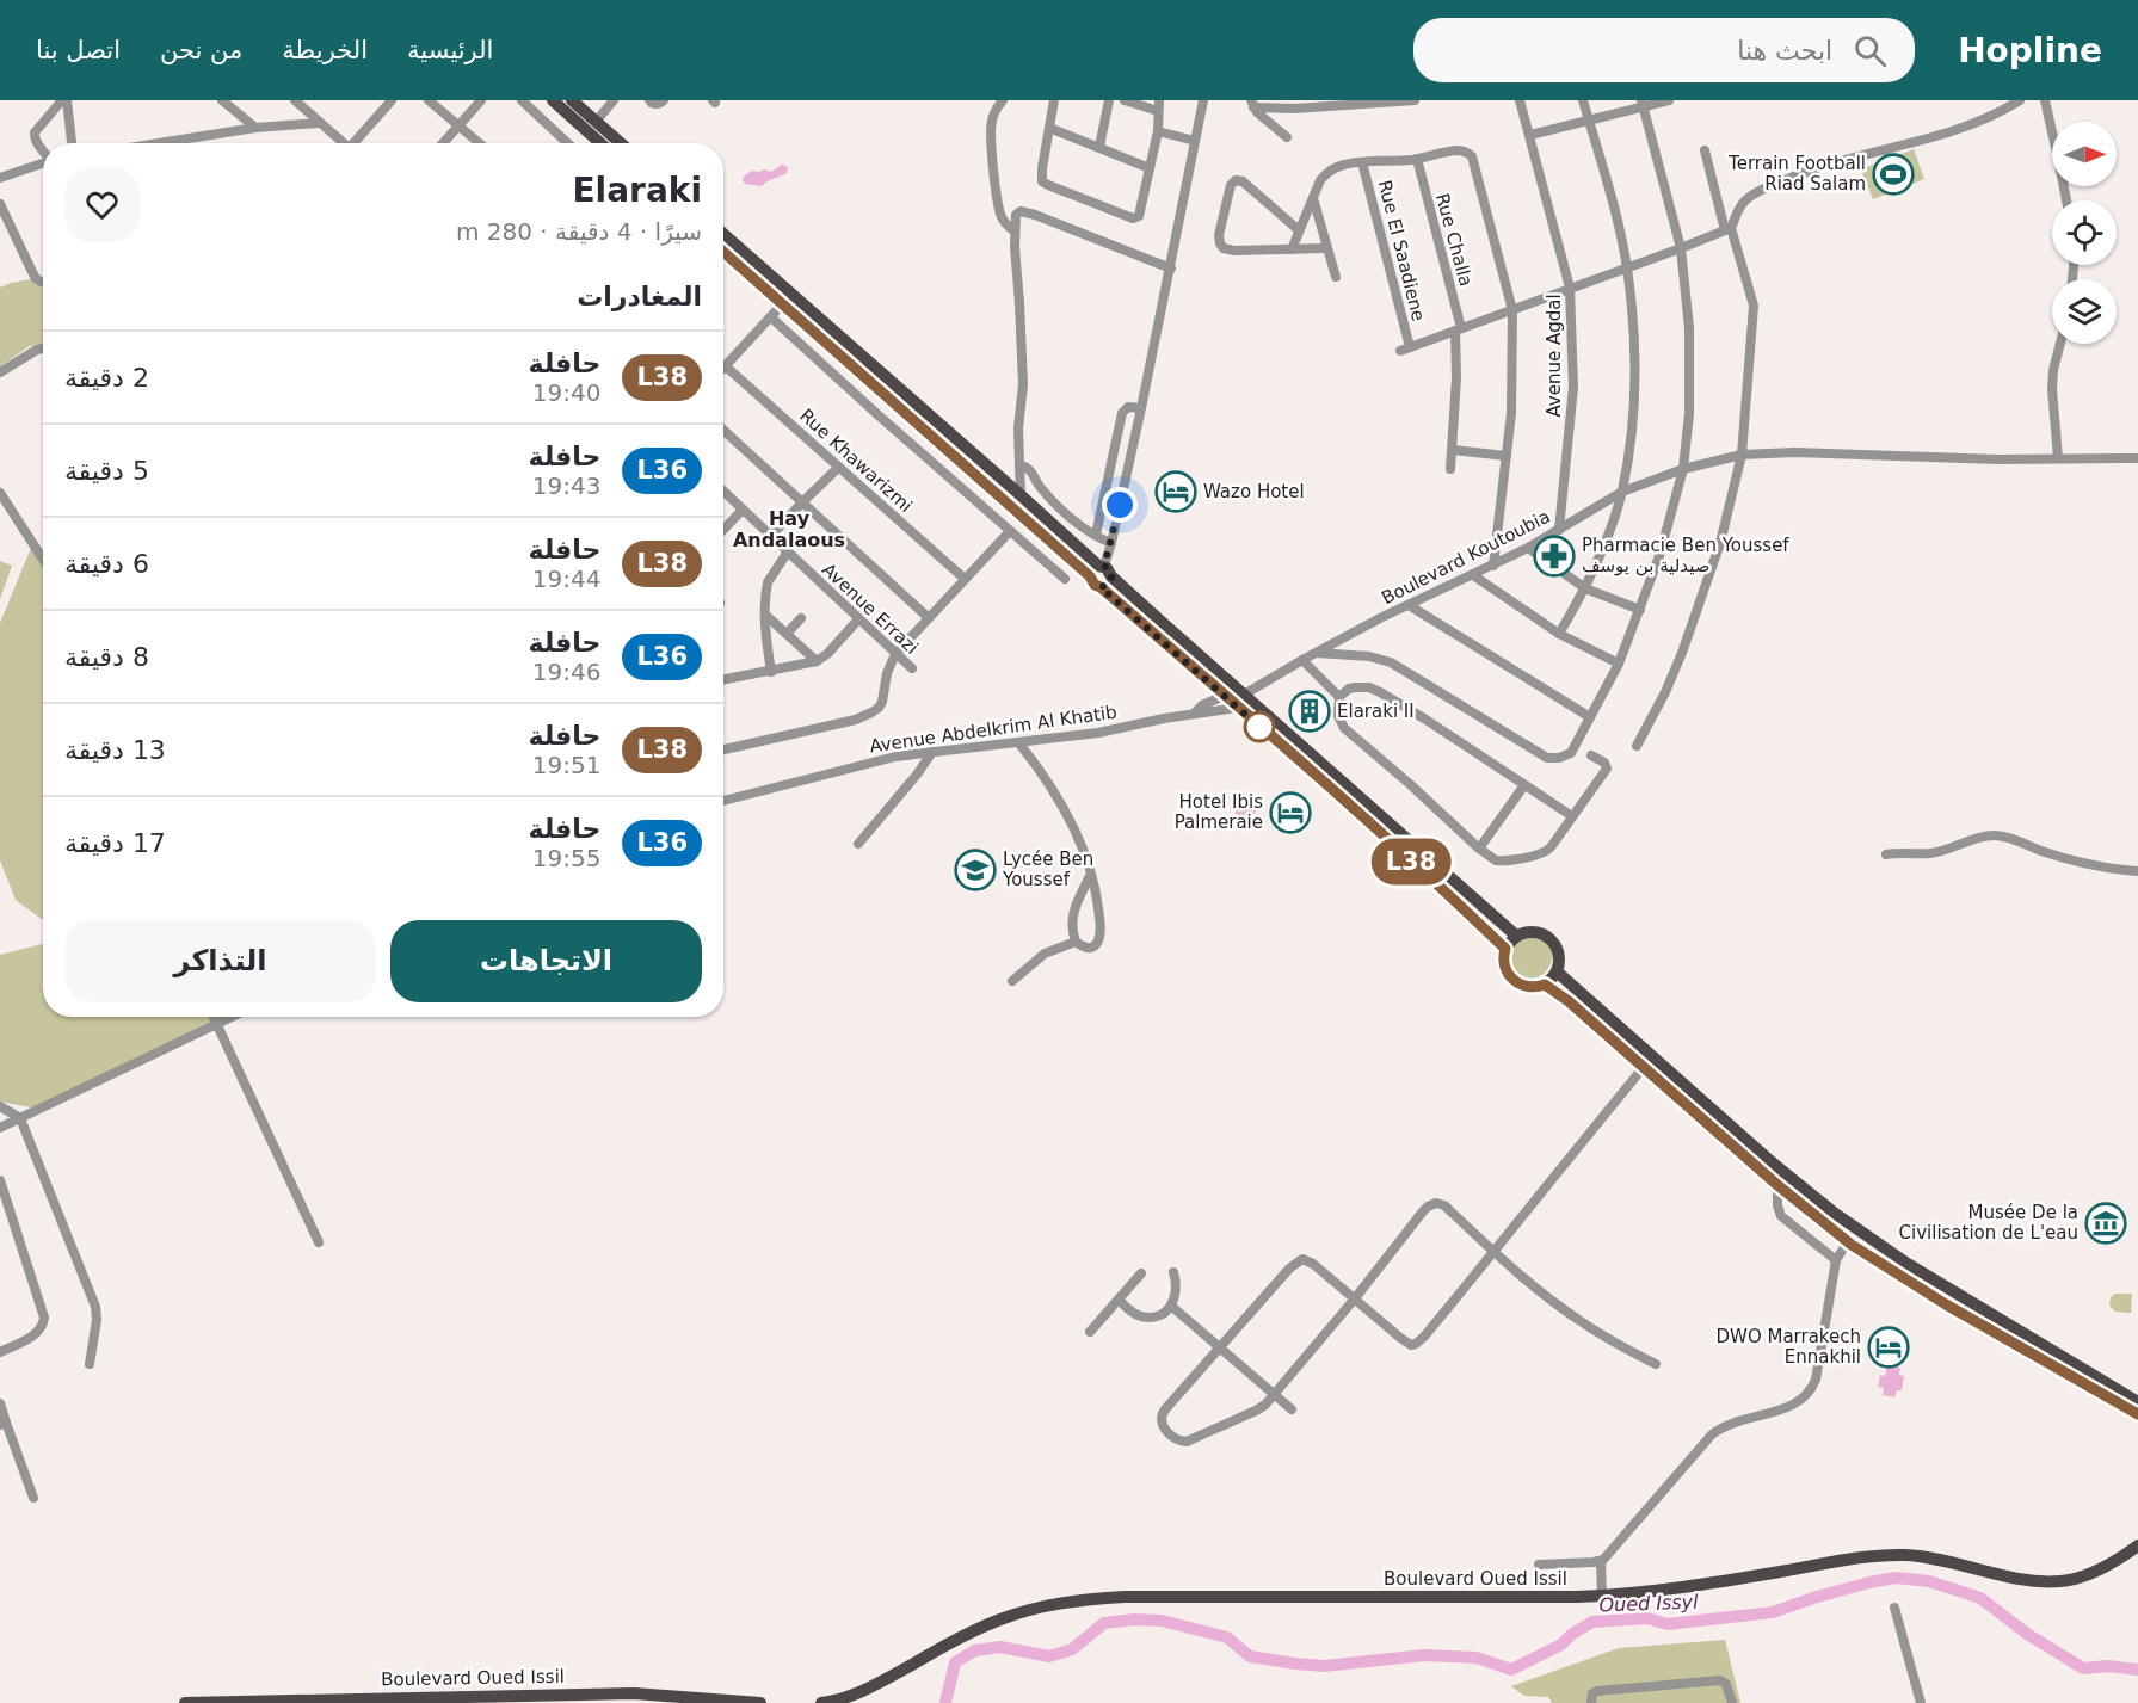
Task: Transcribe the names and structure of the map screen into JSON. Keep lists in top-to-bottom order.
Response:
{
  "streets": {
    "main road": ["Boulevard Oued Issil"],
    "street": [
      "Rue Challa",
      "Rue El Saadiene",
      "Avenue Agdal",
      "Rue Khawarizmi",
      "Boulevard Koutoubia",
      "Avenue Errazi",
      "Avenue Abdelkrim Al Khatib"
    ]
  },
  "crossings": [
    ["Rue Challa", "Rue El Saadiene"],
    ["Avenue Agdal", "Boulevard Koutoubia"],
    ["Boulevard Koutoubia", "Avenue Abdelkrim Al Khatib"]
  ],
  "districts": ["Hay Andalaous"],
  "water": ["Oued Issyl"],
  "places": {
    "sports": ["Terrain Football Riad Salam"],
    "hotel": ["Wazo Hotel", "Hotel Ibis Palmeraie", "DWO Marrakech Ennakhil"],
    "pharmacy": ["Pharmacie Ben Youssef صيدلية بن يوسف"],
    "building": ["Elaraki II"],
    "school or university": ["Lycée Ben Youssef"],
    "museum": ["Musée De la Civilisation de L'eau"]
  },
  "lines": ["bus line L38"],
  "north": "right",
  "page": {
    "header": "Hopline",
    "search": "ابحث هنا",
    "nav": [
      "الرئيسية",
      "الخريطة",
      "من نحن",
      "اتصل بنا"
    ],
    "on_map": "L38",
    "heading": [
      ["Elaraki", "سيرًا · 4 دقيقة · 280 m"],
      "المغادرات"
    ],
    "list": [
      {
        "mark": "L38",
        "name": "حافلة",
        "note": "19:40",
        "value": "2 دقيقة"
      },
      {
        "mark": "L36",
        "name": "حافلة",
        "note": "19:43",
        "value": "5 دقيقة"
      },
      {
        "mark": "L38",
        "name": "حافلة",
        "note": "19:44",
        "value": "6 دقيقة"
      },
      {
        "mark": "L36",
        "name": "حافلة",
        "note": "19:46",
        "value": "8 دقيقة"
      },
      {
        "mark": "L38",
        "name": "حافلة",
        "note": "19:51",
        "value": "13 دقيقة"
      },
      {
        "mark": "L36",
        "name": "حافلة",
        "note": "19:55",
        "value": "17 دقيقة"
      }
    ],
    "buttons": ["الاتجاهات", "التذاكر"]
  }
}
